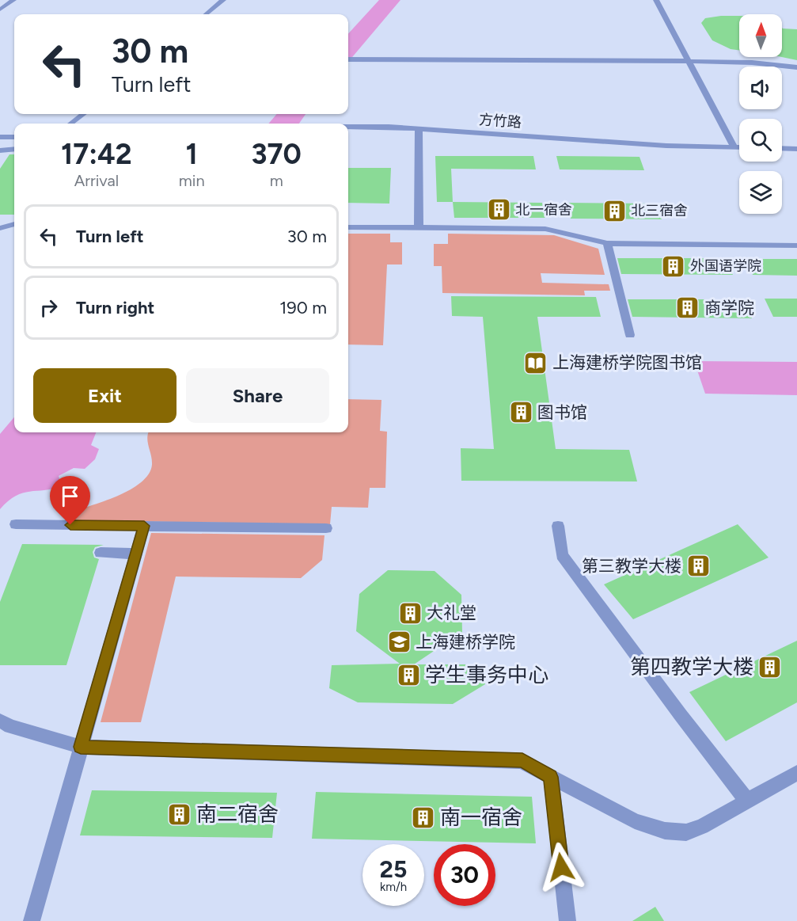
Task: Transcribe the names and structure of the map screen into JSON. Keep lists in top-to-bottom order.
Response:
{
  "streets": {
    "street": ["方竹路"]
  },
  "places": {
    "building": [
      "北一宿舍",
      "北三宿舍",
      "外国语学院",
      "商学院",
      "图书馆",
      "第三教学大楼",
      "大礼堂",
      "第四教学大楼",
      "学生事务中心",
      "南二宿舍",
      "南一宿舍"
    ],
    "library": ["上海建桥学院图书馆"],
    "school or university": ["上海建桥学院"]
  },
  "north": "top",
  "page": {
    "turn": ["30 m", "Turn left"],
    "eta": [
      "17:42",
      "Arrival",
      "1",
      "min",
      "370",
      "m"
    ],
    "list": [
      {
        "name": "Turn left",
        "value": "30 m"
      },
      {
        "name": "Turn right",
        "value": "190 m"
      }
    ],
    "buttons": ["Exit", "Share"],
    "speed": "25 km/h",
    "limit": "30"
  }
}
